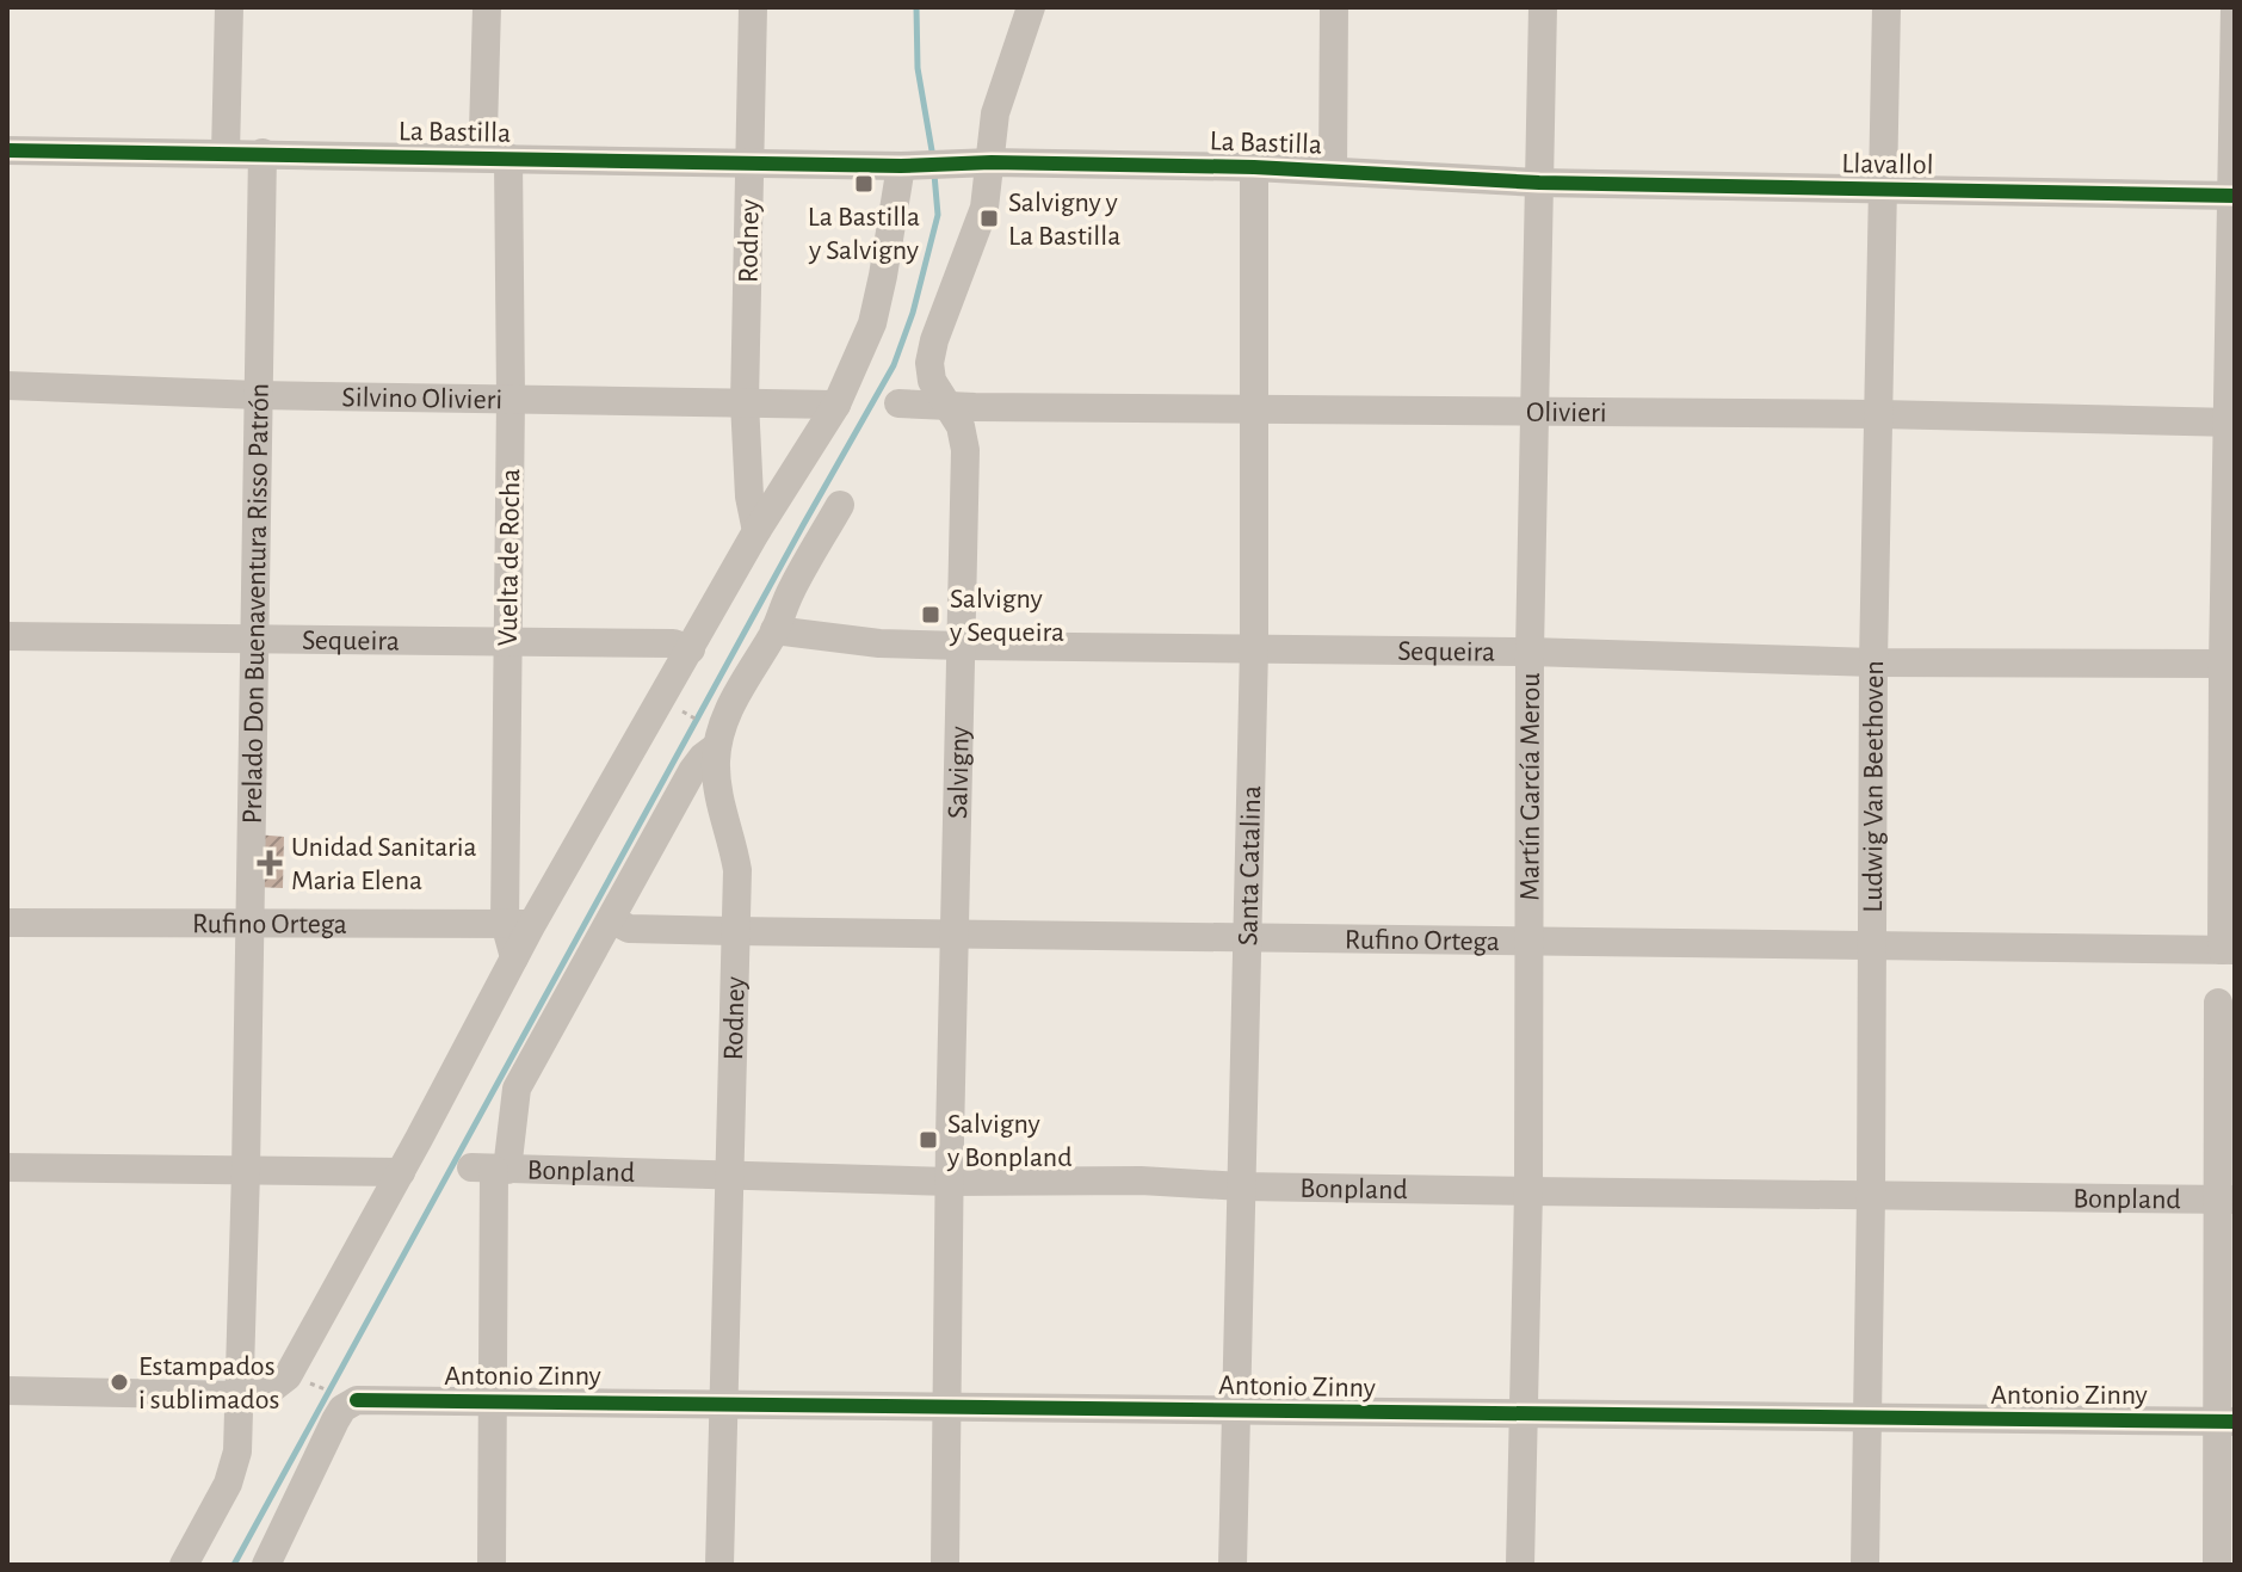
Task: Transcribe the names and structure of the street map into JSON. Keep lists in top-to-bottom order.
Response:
{
  "streets": {
    "street": [
      "La Bastilla",
      "Llavallol",
      "Rodney",
      "Silvino Olivieri",
      "Olivieri",
      "Vuelta de Rocha",
      "Prelado Don Buenaventura Risso Patrón",
      "Sequeira",
      "Salvigny",
      "Martín García Merou",
      "Ludwig Van Beethoven",
      "Santa Catalina",
      "Rufino Ortega",
      "Bonpland",
      "Antonio Zinny"
    ]
  },
  "crossings": [
    ["La Bastilla", "Llavallol"],
    ["La Bastilla", "Rodney"],
    ["La Bastilla", "Vuelta de Rocha"],
    ["La Bastilla", "Prelado Don Buenaventura Risso Patrón"],
    ["La Bastilla", "Salvigny"],
    ["La Bastilla", "Martín García Merou"],
    ["La Bastilla", "Santa Catalina"],
    ["Llavallol", "Martín García Merou"],
    ["Llavallol", "Ludwig Van Beethoven"],
    ["Rodney", "Silvino Olivieri"],
    ["Rodney", "Sequeira"],
    ["Rodney", "Rufino Ortega"],
    ["Rodney", "Bonpland"],
    ["Rodney", "Antonio Zinny"],
    ["Silvino Olivieri", "Vuelta de Rocha"],
    ["Silvino Olivieri", "Prelado Don Buenaventura Risso Patrón"],
    ["Olivieri", "Salvigny"],
    ["Olivieri", "Martín García Merou"],
    ["Olivieri", "Ludwig Van Beethoven"],
    ["Olivieri", "Santa Catalina"],
    ["Vuelta de Rocha", "Sequeira"],
    ["Vuelta de Rocha", "Rufino Ortega"],
    ["Prelado Don Buenaventura Risso Patrón", "Sequeira"],
    ["Prelado Don Buenaventura Risso Patrón", "Rufino Ortega"],
    ["Sequeira", "Salvigny"],
    ["Sequeira", "Martín García Merou"],
    ["Sequeira", "Ludwig Van Beethoven"],
    ["Sequeira", "Santa Catalina"],
    ["Salvigny", "Rufino Ortega"],
    ["Salvigny", "Bonpland"],
    ["Salvigny", "Antonio Zinny"],
    ["Martín García Merou", "Rufino Ortega"],
    ["Martín García Merou", "Bonpland"],
    ["Martín García Merou", "Antonio Zinny"],
    ["Ludwig Van Beethoven", "Rufino Ortega"],
    ["Ludwig Van Beethoven", "Bonpland"],
    ["Ludwig Van Beethoven", "Antonio Zinny"],
    ["Santa Catalina", "Rufino Ortega"],
    ["Santa Catalina", "Bonpland"],
    ["Santa Catalina", "Antonio Zinny"]
  ],
  "places": {
    "transit": [
      "La Bastilla y Salvigny",
      "Salvigny y La Bastilla",
      "Salvigny y Sequeira",
      "Salvigny y Bonpland"
    ],
    "health": ["Unidad Sanitaria Maria Elena"],
    "other": ["Estampados i sublimados"]
  }
}
